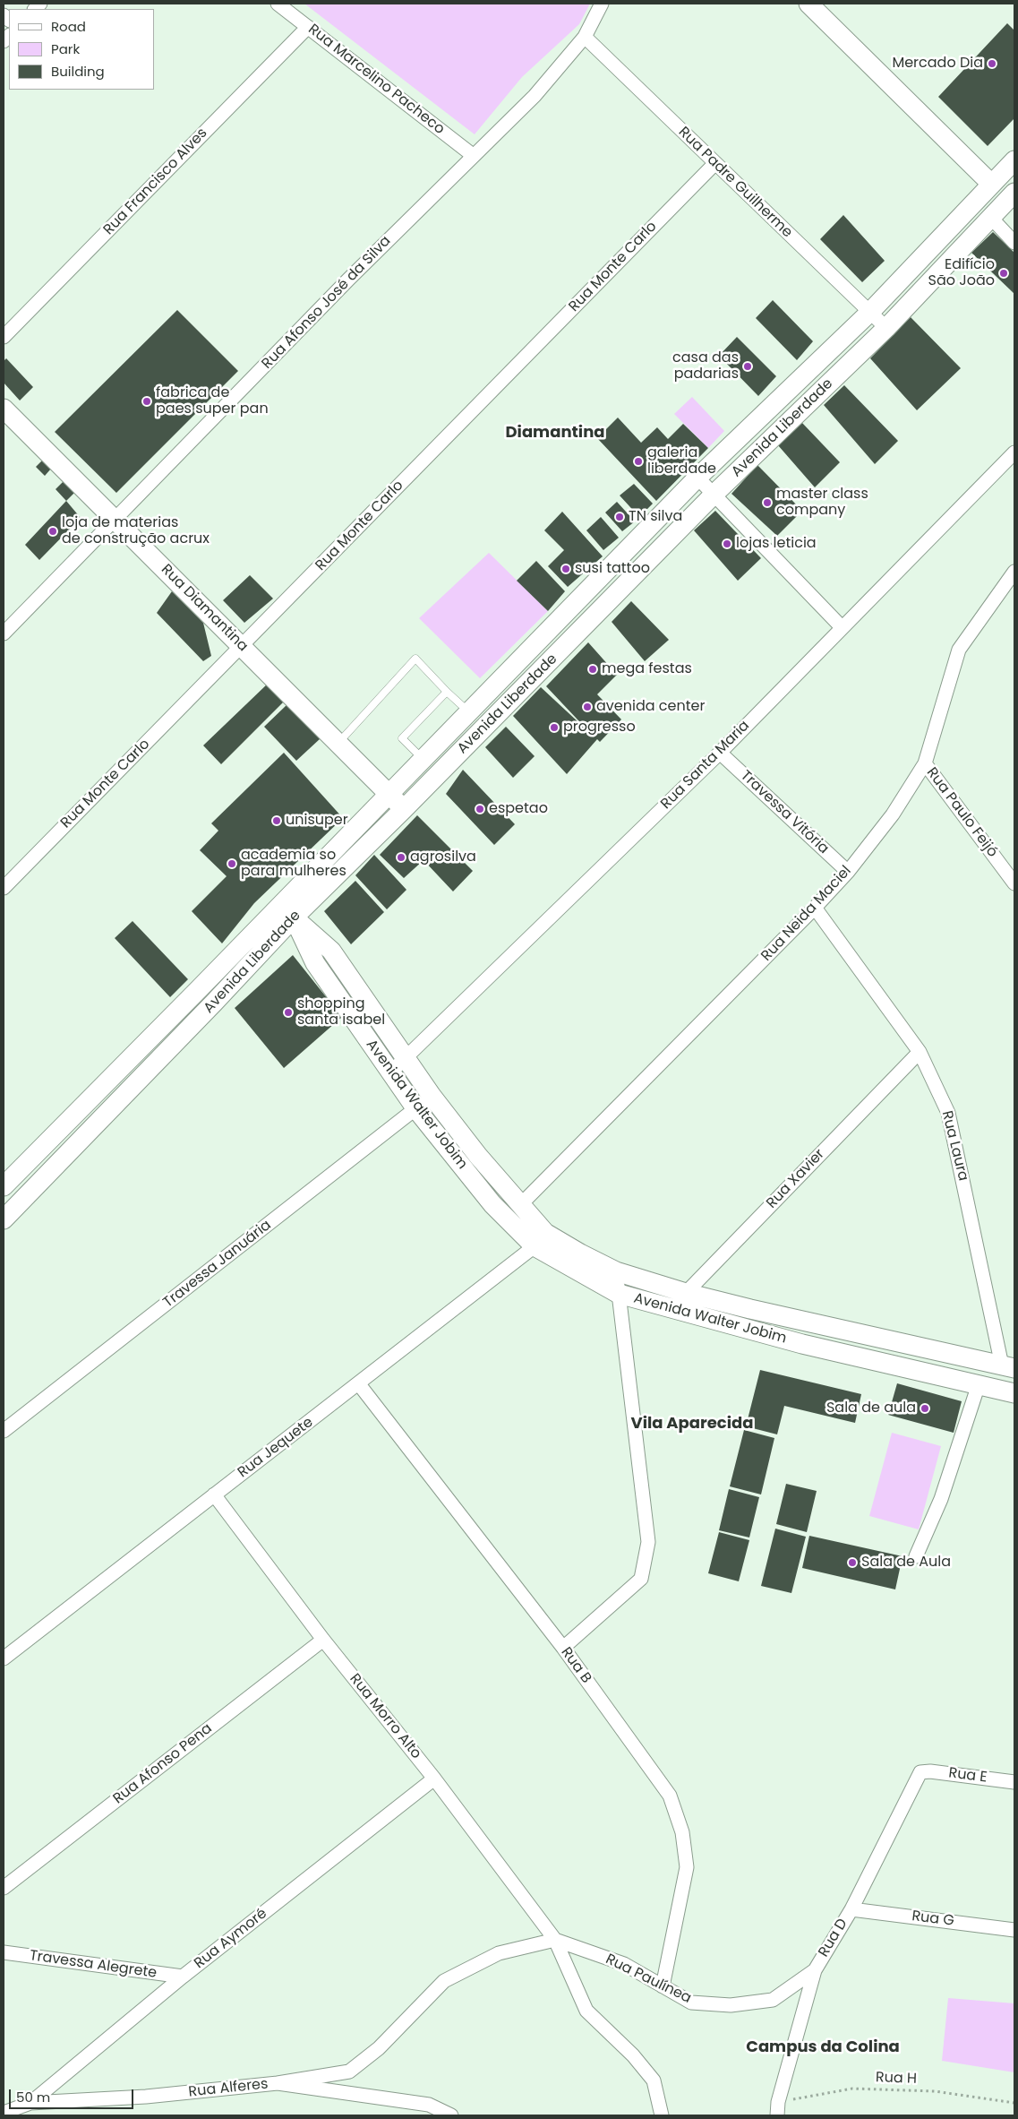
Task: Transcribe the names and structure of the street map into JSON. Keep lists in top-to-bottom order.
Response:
{
  "streets": {
    "main road": ["Avenida Liberdade", "Rua Diamantina", "Avenida Walter Jobim"],
    "street": [
      "Rua Marcelino Pacheco",
      "Rua Francisco Alves",
      "Rua Padre Guilherme",
      "Rua Monte Carlo",
      "Rua Afonso José da Silva",
      "Rua Santa Maria",
      "Travessa Vitória",
      "Rua Paulo Feijó",
      "Rua Neida Maciel",
      "Rua Laura",
      "Rua Xavier",
      "Travessa Januária",
      "Rua Jequete",
      "Rua B",
      "Rua Morro Alto",
      "Rua Afonso Pena",
      "Rua E",
      "Rua G",
      "Rua D",
      "Rua Aymoré",
      "Travessa Alegrete",
      "Rua Paulínea",
      "Rua Alferes"
    ],
    "path": ["Rua H"]
  },
  "crossings": [
    ["Rua Marcelino Pacheco", "Rua Francisco Alves"],
    ["Rua Marcelino Pacheco", "Rua Afonso José da Silva"],
    ["Rua Padre Guilherme", "Rua Monte Carlo"],
    ["Rua Padre Guilherme", "Rua Afonso José da Silva"],
    ["Rua Padre Guilherme", "Avenida Liberdade"],
    ["Rua Monte Carlo", "Rua Diamantina"],
    ["Rua Afonso José da Silva", "Rua Diamantina"],
    ["Avenida Liberdade", "Rua Diamantina"],
    ["Avenida Liberdade", "Avenida Walter Jobim"],
    ["Rua Santa Maria", "Travessa Vitória"],
    ["Rua Santa Maria", "Avenida Walter Jobim"],
    ["Travessa Vitória", "Rua Neida Maciel"],
    ["Rua Paulo Feijó", "Rua Neida Maciel"],
    ["Rua Neida Maciel", "Avenida Walter Jobim"],
    ["Rua Neida Maciel", "Rua Laura"],
    ["Avenida Walter Jobim", "Rua Laura"],
    ["Avenida Walter Jobim", "Rua Xavier"],
    ["Avenida Walter Jobim", "Travessa Januária"],
    ["Avenida Walter Jobim", "Rua Jequete"],
    ["Rua Laura", "Rua Xavier"],
    ["Rua Jequete", "Rua B"],
    ["Rua Jequete", "Rua Morro Alto"],
    ["Rua B", "Rua Paulínea"],
    ["Rua Morro Alto", "Rua Afonso Pena"],
    ["Rua Morro Alto", "Rua Aymoré"],
    ["Rua Morro Alto", "Rua Paulínea"],
    ["Rua E", "Rua D"],
    ["Rua G", "Rua D"],
    ["Rua D", "Rua Paulínea"],
    ["Rua D", "Rua H"],
    ["Rua Aymoré", "Travessa Alegrete"],
    ["Rua Aymoré", "Rua Alferes"]
  ],
  "districts": ["Diamantina", "Vila Aparecida", "Campus da Colina"],
  "places": [
    "Mercado Dia",
    "Edifício São João",
    "casa das padarias",
    "fabrica de paes super pan",
    "galeria liberdade",
    "master class company",
    "TN silva",
    "loja de materias de construção acrux",
    "lojas leticia",
    "susi tattoo",
    "mega festas",
    "avenida center",
    "progresso",
    "espetao",
    "unisuper",
    "agrosilva",
    "academia so para mulheres",
    "shopping santa isabel",
    "Sala de aula",
    "Sala de Aula"
  ],
  "legend": ["Road", "Park", "Building"],
  "scale_bar": "50 m"
}
